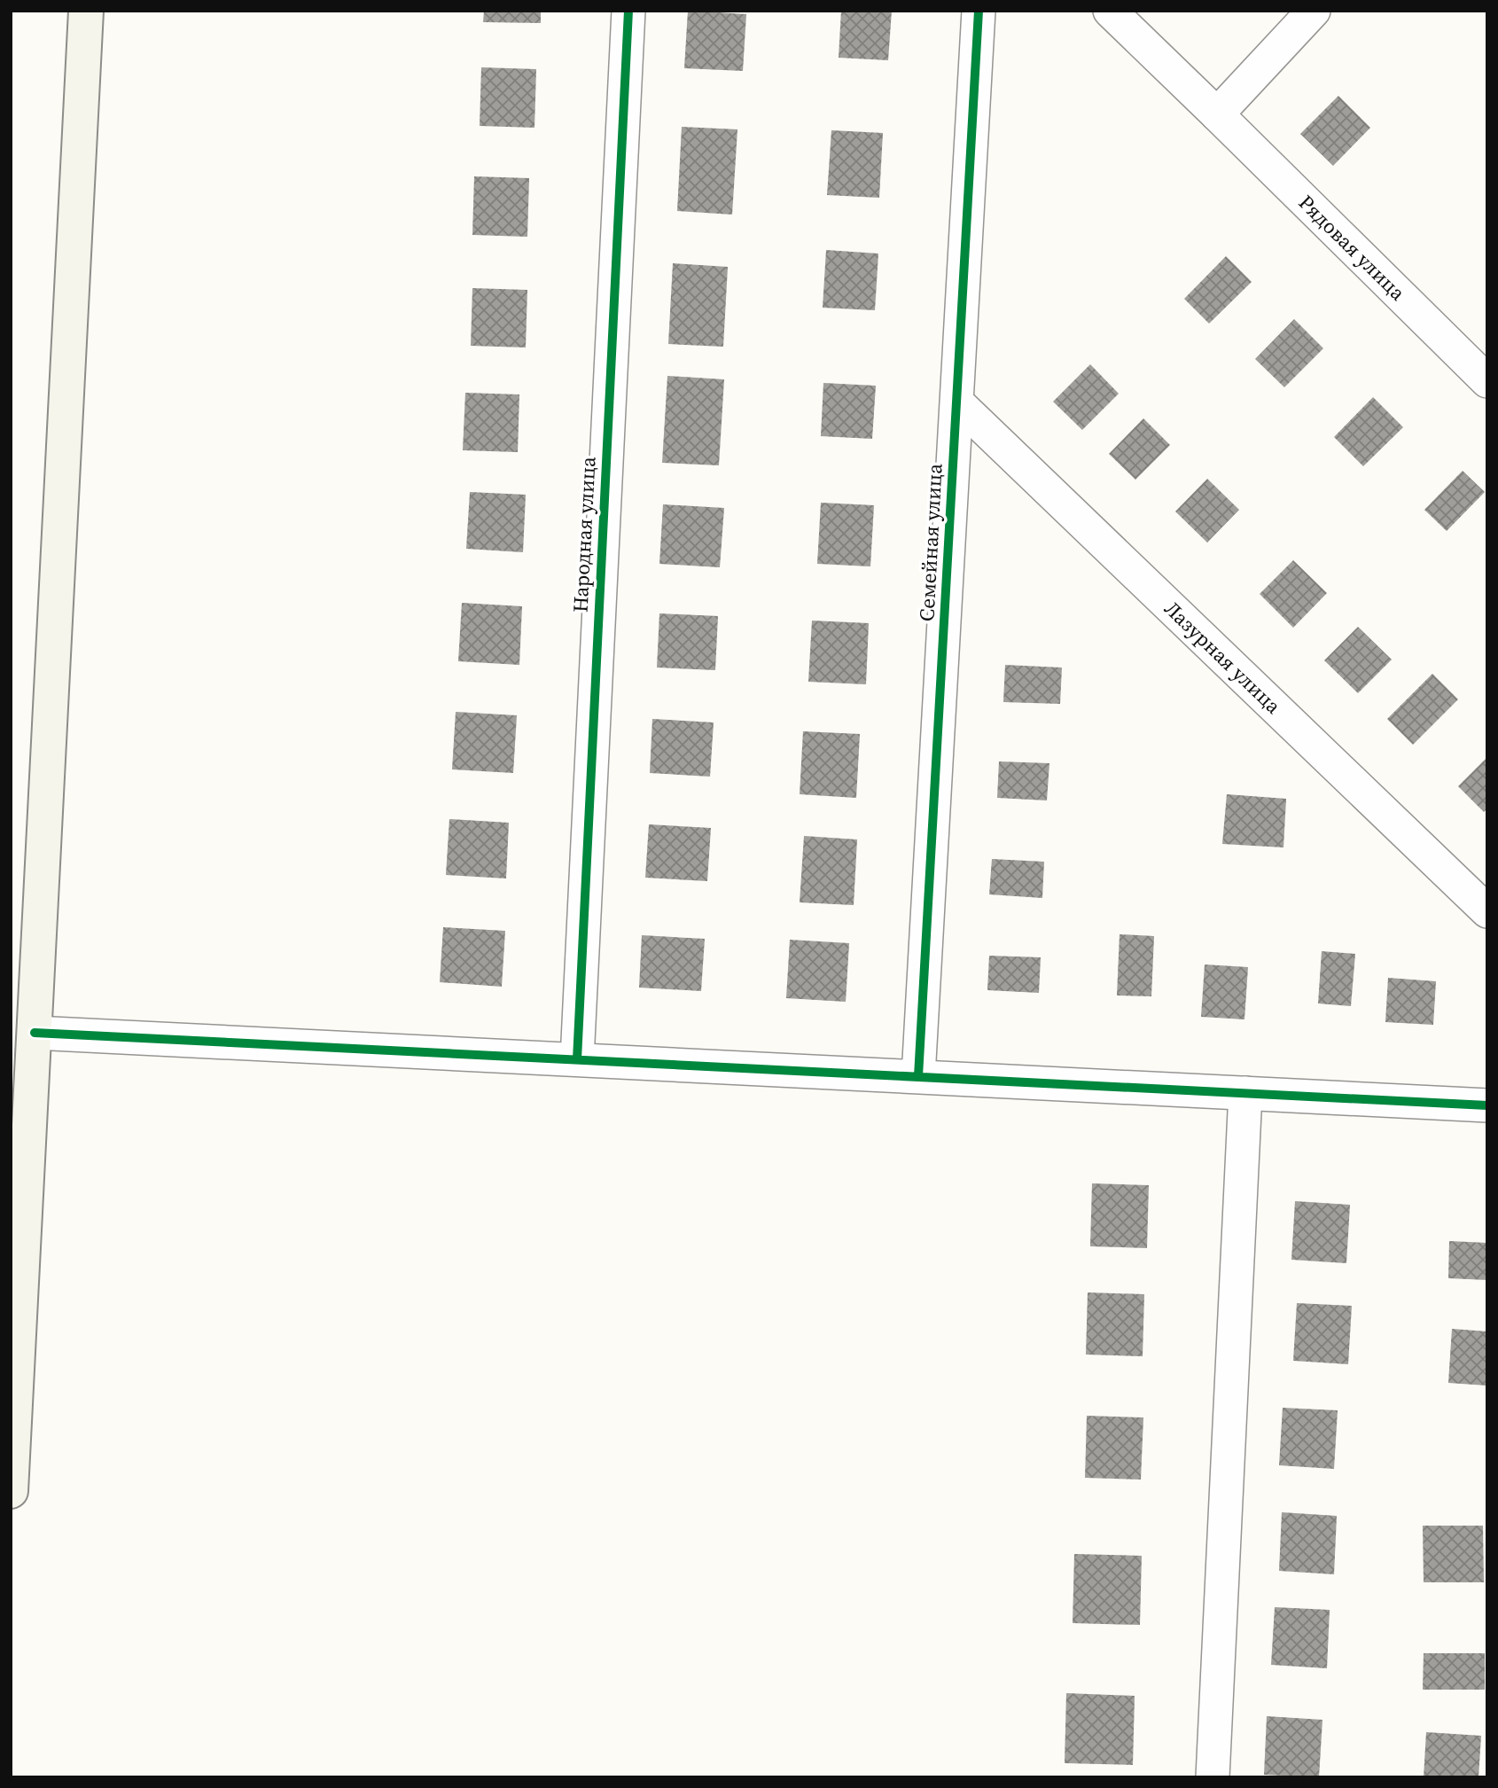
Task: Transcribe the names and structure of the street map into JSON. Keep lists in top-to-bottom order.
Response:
{
  "streets": {
    "street": [
      "Рядовая улица",
      "Народная улица",
      "Семейная улица",
      "Лазурная улица"
    ]
  },
  "crossings": [
    ["Семейная улица", "Лазурная улица"]
  ]
}
